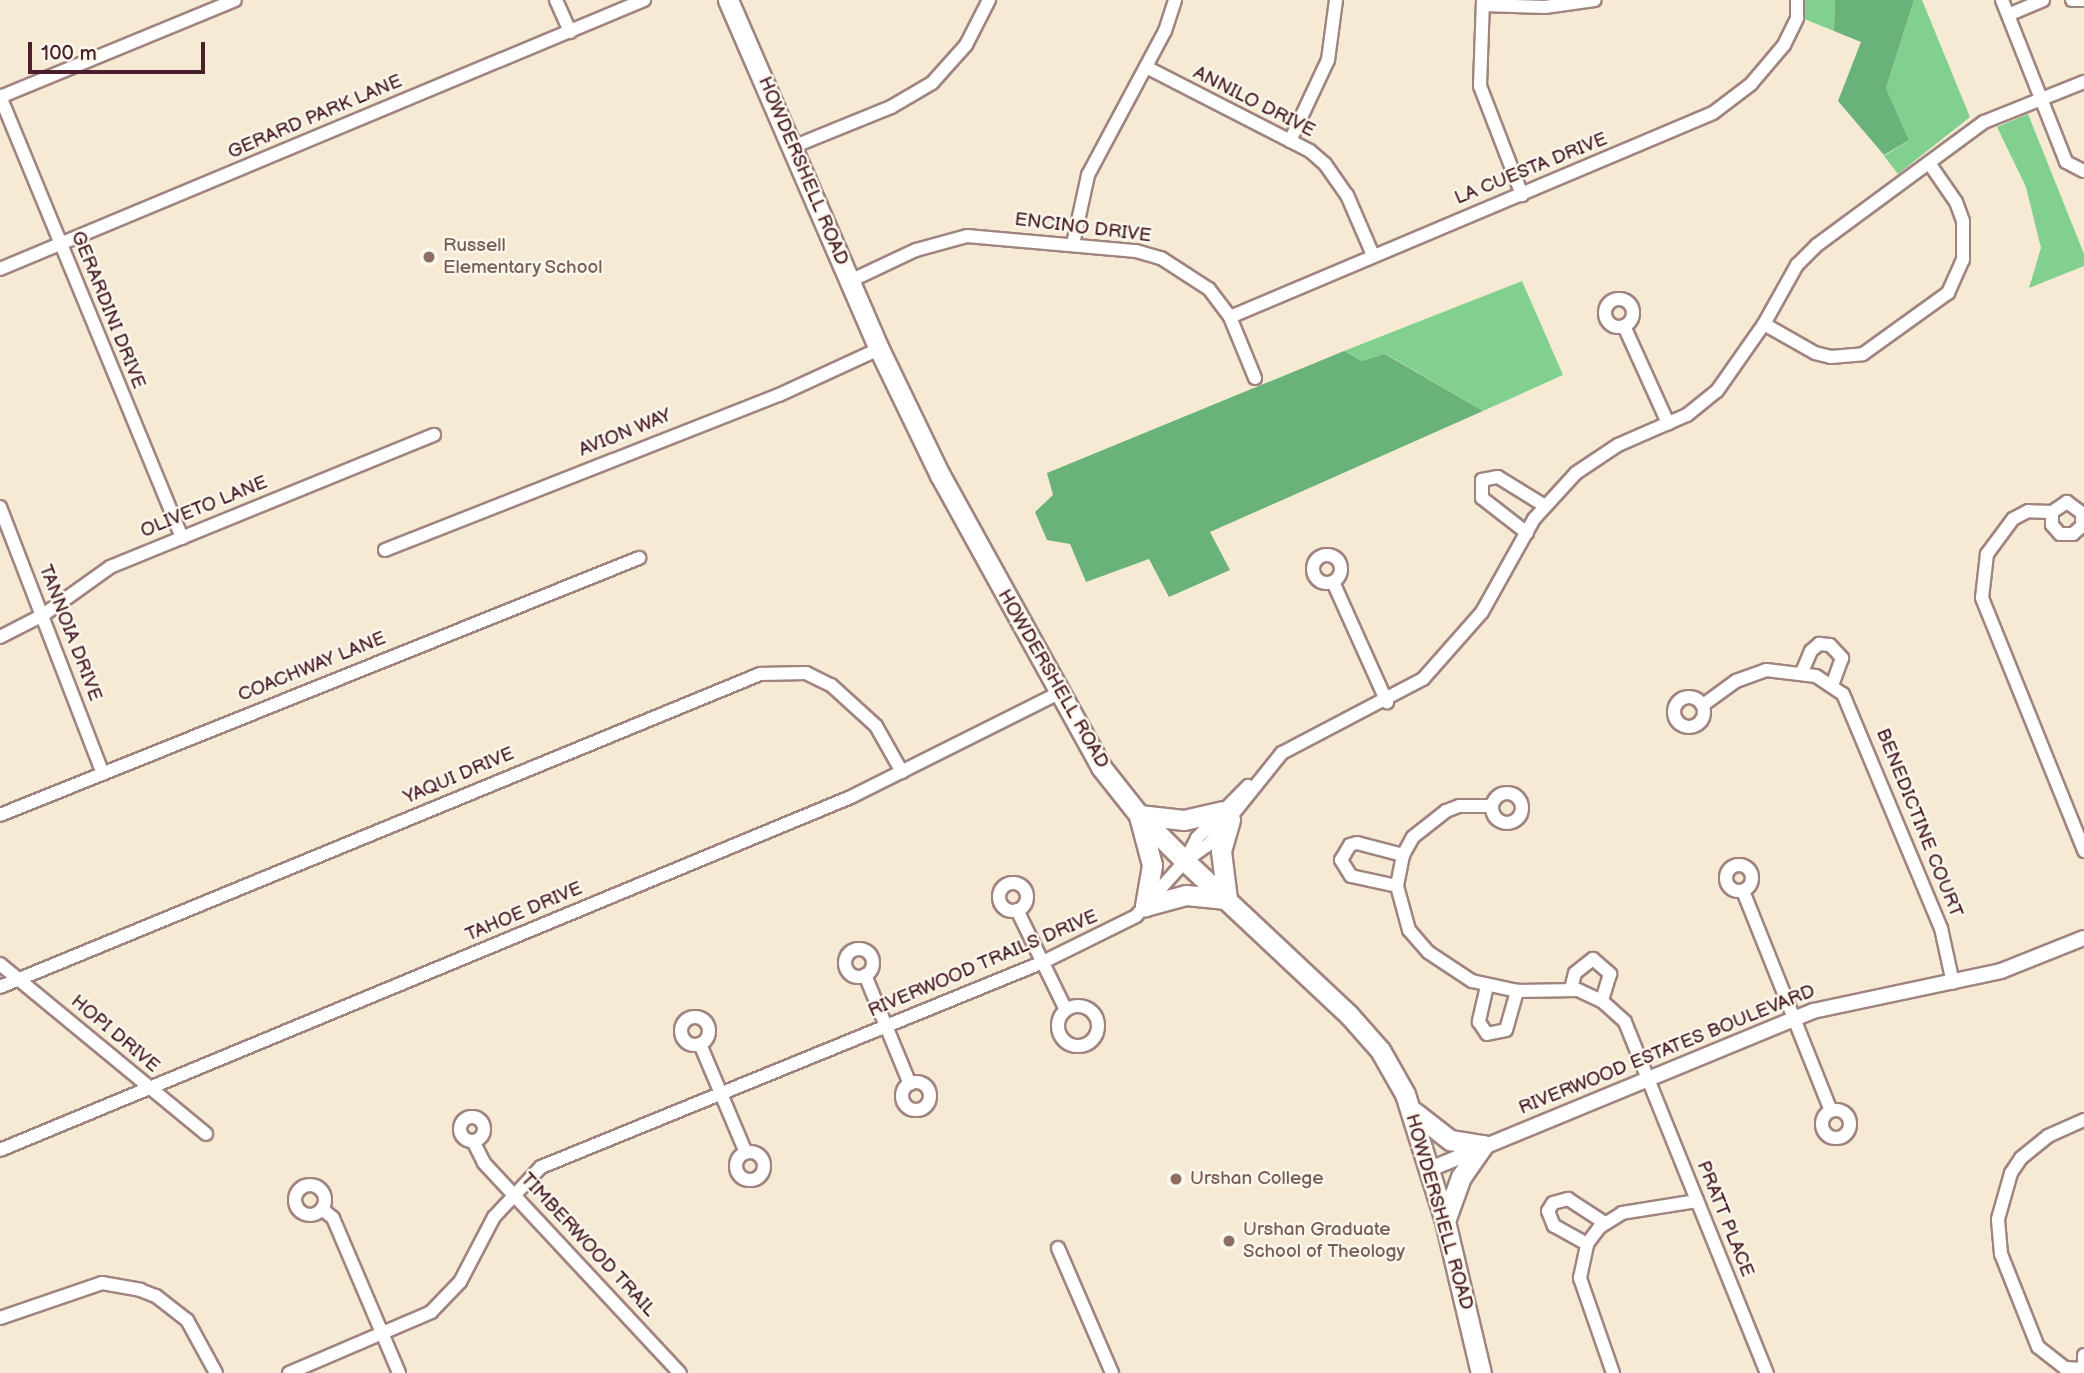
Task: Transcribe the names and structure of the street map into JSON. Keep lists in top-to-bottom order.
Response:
{
  "streets": {
    "main road": ["HOWDERSHELL ROAD"],
    "street": [
      "ANNILO DRIVE",
      "GERARD PARK LANE",
      "LA CUESTA DRIVE",
      "ENCINO DRIVE",
      "GERARDINI DRIVE",
      "AVION WAY",
      "OLIVETO LANE",
      "TANNOIA DRIVE",
      "COACHWAY LANE",
      "YAQUI DRIVE",
      "BENEDICTINE COURT",
      "TAHOE DRIVE",
      "RIVERWOOD TRAILS DRIVE",
      "HOPI DRIVE",
      "RIVERWOOD ESTATES BOULEVARD",
      "PRATT PLACE",
      "TIMBERWOOD TRAIL"
    ]
  },
  "crossings": [
    ["ANNILO DRIVE", "LA CUESTA DRIVE"],
    ["GERARD PARK LANE", "GERARDINI DRIVE"],
    ["LA CUESTA DRIVE", "ENCINO DRIVE"],
    ["HOWDERSHELL ROAD", "ENCINO DRIVE"],
    ["HOWDERSHELL ROAD", "AVION WAY"],
    ["HOWDERSHELL ROAD", "TAHOE DRIVE"],
    ["HOWDERSHELL ROAD", "RIVERWOOD TRAILS DRIVE"],
    ["HOWDERSHELL ROAD", "RIVERWOOD ESTATES BOULEVARD"],
    ["GERARDINI DRIVE", "OLIVETO LANE"],
    ["OLIVETO LANE", "TANNOIA DRIVE"],
    ["TANNOIA DRIVE", "COACHWAY LANE"],
    ["YAQUI DRIVE", "TAHOE DRIVE"],
    ["YAQUI DRIVE", "HOPI DRIVE"],
    ["BENEDICTINE COURT", "RIVERWOOD ESTATES BOULEVARD"],
    ["TAHOE DRIVE", "HOPI DRIVE"],
    ["RIVERWOOD TRAILS DRIVE", "TIMBERWOOD TRAIL"],
    ["RIVERWOOD ESTATES BOULEVARD", "PRATT PLACE"]
  ],
  "places": ["Russell Elementary School", "Urshan College", "Urshan Graduate School of Theology"],
  "scale_bar": "100 m"
}
